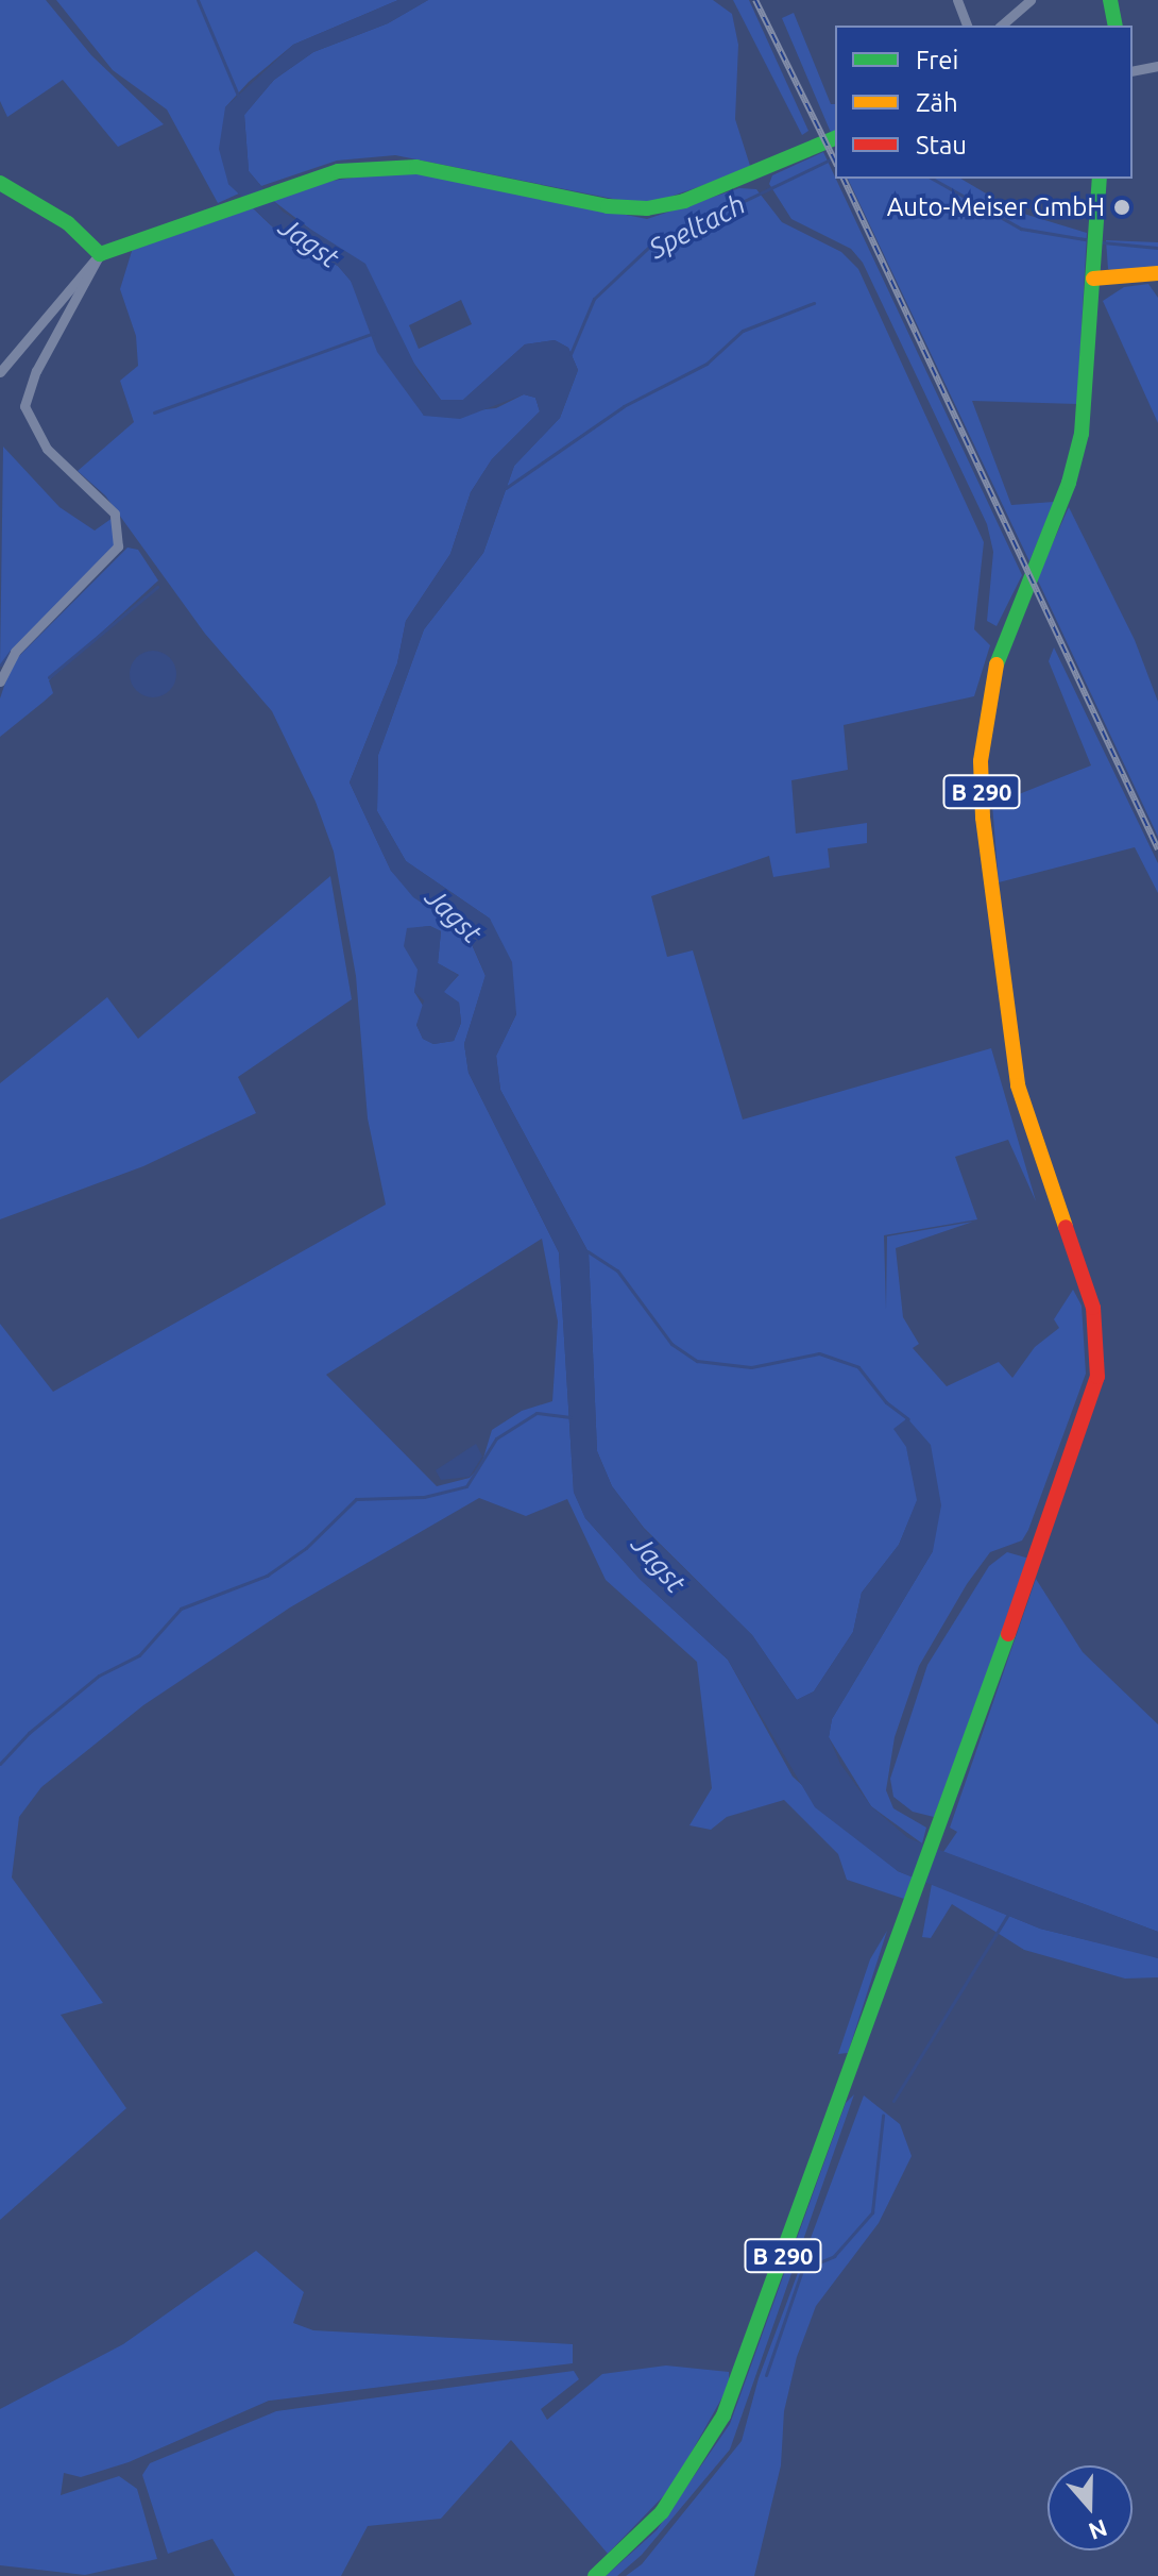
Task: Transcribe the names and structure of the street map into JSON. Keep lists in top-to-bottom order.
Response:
{
  "streets": {
    "main road": ["B 290"]
  },
  "water": ["Speltach", "Jagst"],
  "places": ["Auto-Meiser GmbH"],
  "legend": ["Frei", "Zäh", "Stau"],
  "north": "bottom"
}
